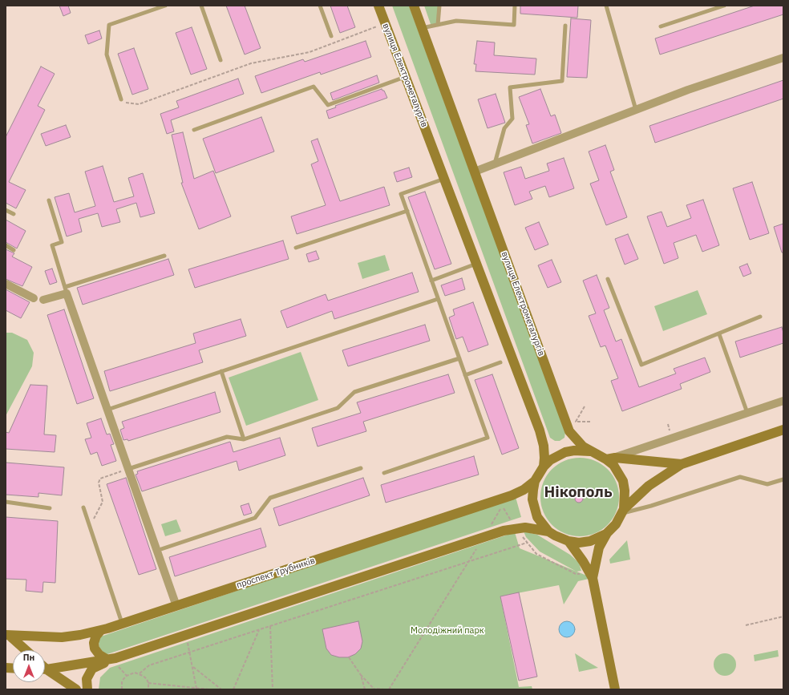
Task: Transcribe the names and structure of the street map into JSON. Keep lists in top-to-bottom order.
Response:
{
  "streets": {
    "main road": ["вулиця Електрометалургів", "проспект Трубників"]
  },
  "crossings": [
    ["вулиця Електрометалургів", "проспект Трубників"]
  ],
  "districts": ["Нікополь"],
  "parks": ["Молодіжний парк"],
  "north": "top"
}
